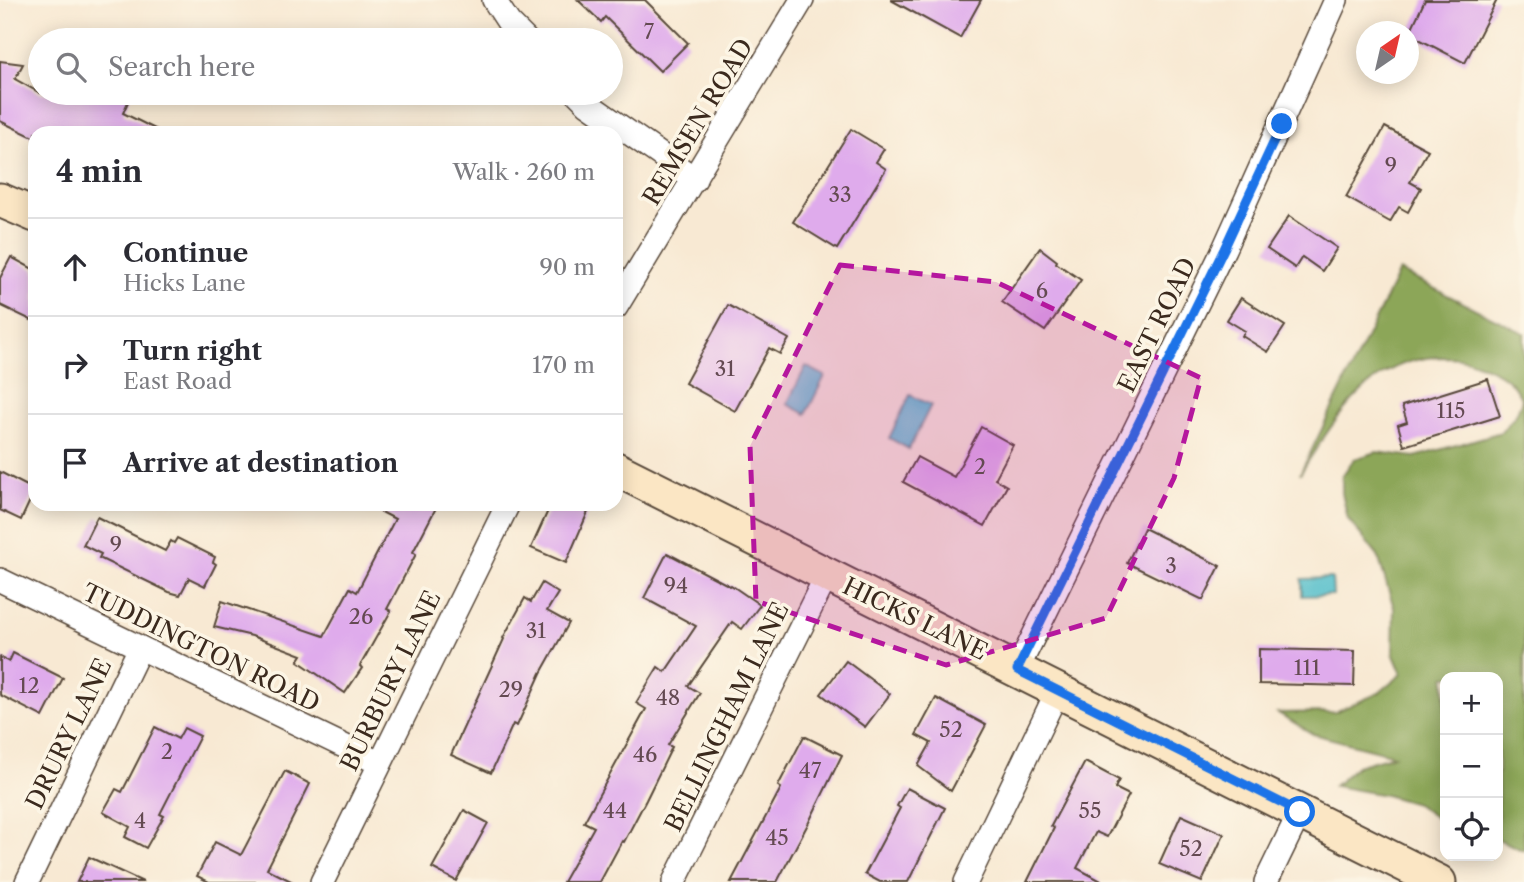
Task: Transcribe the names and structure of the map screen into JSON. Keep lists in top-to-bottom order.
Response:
{
  "streets": {
    "main road": ["HICKS LANE"],
    "street": [
      "REMSEN ROAD",
      "EAST ROAD",
      "TUDDINGTON ROAD",
      "BURBURY LANE",
      "BELLINGHAM LANE",
      "DRURY LANE"
    ]
  },
  "crossings": [
    ["EAST ROAD", "HICKS LANE"],
    ["HICKS LANE", "BELLINGHAM LANE"],
    ["TUDDINGTON ROAD", "BURBURY LANE"],
    ["TUDDINGTON ROAD", "DRURY LANE"]
  ],
  "house_numbers": [
    "7",
    "9",
    "33",
    "6",
    "31",
    "115",
    "2",
    "9",
    "3",
    "94",
    "26",
    "31",
    "111",
    "12",
    "29",
    "48",
    "52",
    "2",
    "46",
    "47",
    "44",
    "55",
    "4",
    "45",
    "52"
  ],
  "north": "top right",
  "page": {
    "search": "Search here",
    "heading": ["4 min", "Walk · 260 m"],
    "list": [
      ["Continue", "Hicks Lane", "90 m"],
      ["Turn right", "East Road", "170 m"],
      "Arrive at destination"
    ],
    "map_buttons": ["+", "−"]
  }
}
